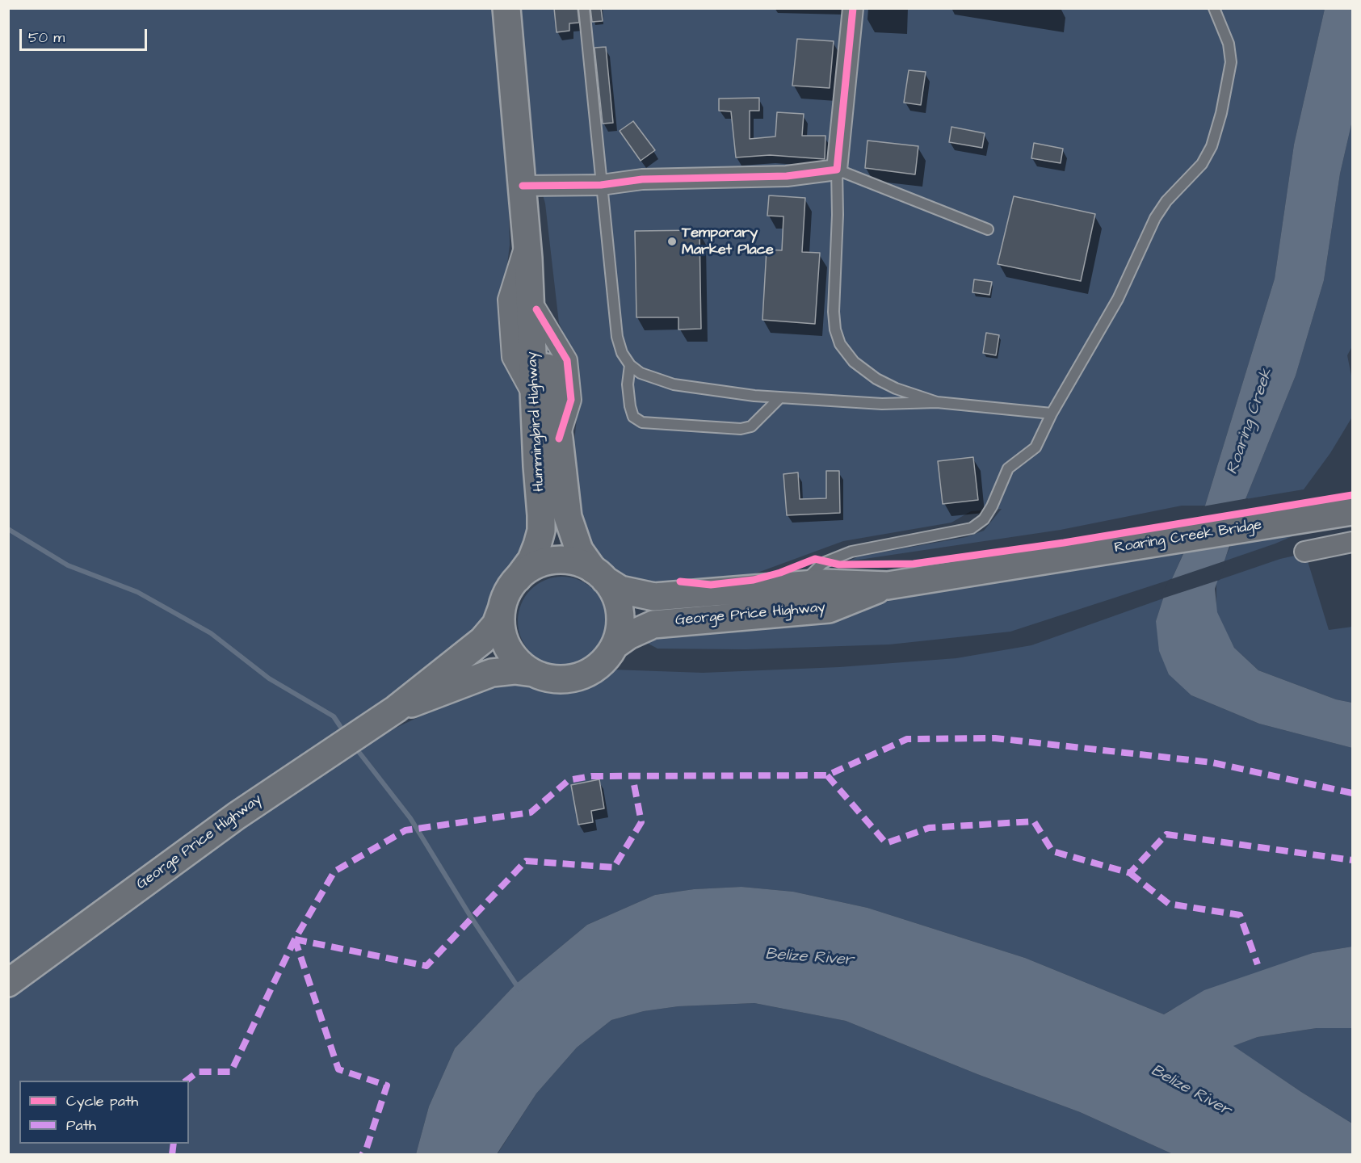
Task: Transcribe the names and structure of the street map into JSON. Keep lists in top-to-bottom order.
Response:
{
  "streets": {
    "main road": ["Hummingbird Highway", "Roaring Creek Bridge", "George Price Highway"]
  },
  "crossings": [
    ["Hummingbird Highway", "George Price Highway"],
    ["Roaring Creek Bridge", "George Price Highway"]
  ],
  "water": ["Roaring Creek", "Belize River"],
  "places": ["Temporary Market Place"],
  "legend": ["Cycle path", "Path"],
  "scale_bar": "50 m"
}
